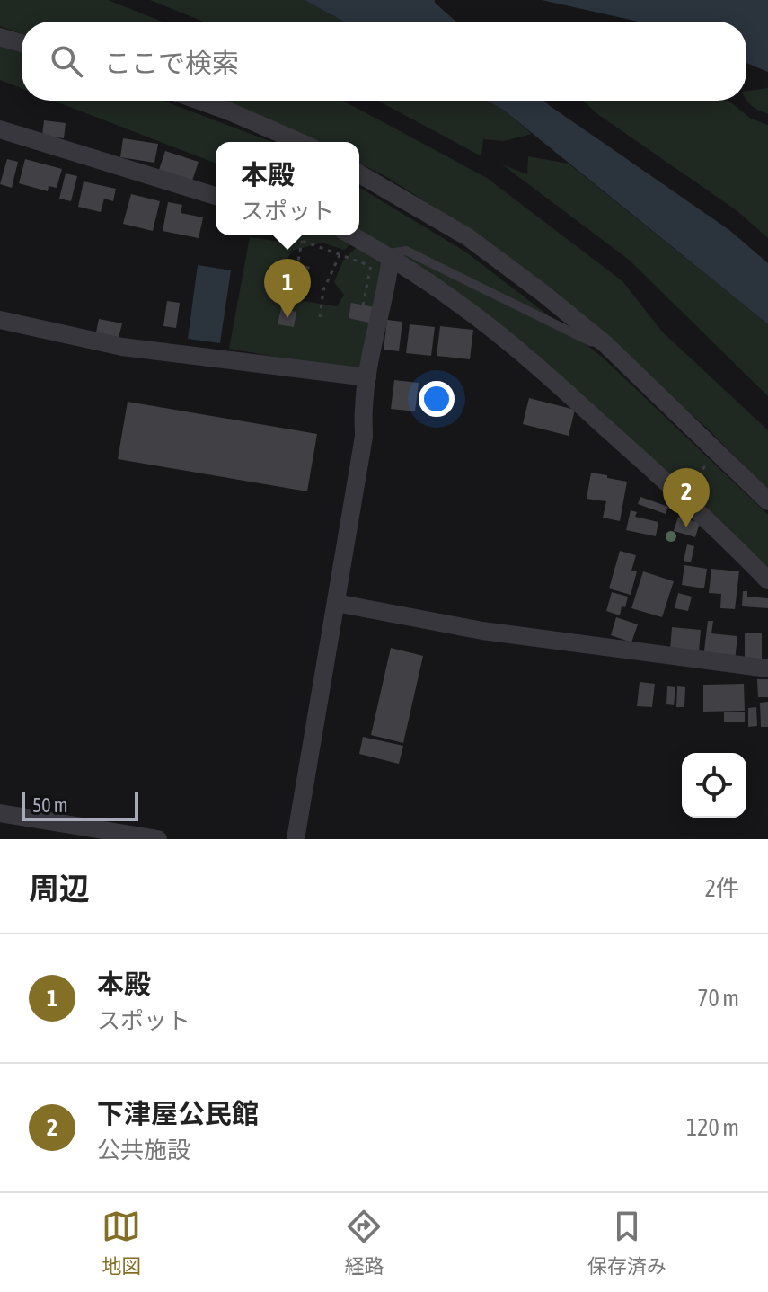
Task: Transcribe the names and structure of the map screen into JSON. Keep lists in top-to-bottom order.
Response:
{
  "scale_bar": "50 m",
  "page": {
    "search": "ここで検索",
    "popup": ["本殿", "スポット"],
    "pins": ["1", "2"],
    "scale": "50 m",
    "heading": ["周辺", "2件"],
    "list": [
      {
        "mark": "1",
        "name": "本殿",
        "note": "スポット",
        "value": "70 m"
      },
      {
        "mark": "2",
        "name": "下津屋公民館",
        "note": "公共施設",
        "value": "120 m"
      }
    ],
    "nav": ["地図", "経路", "保存済み"]
  }
}
